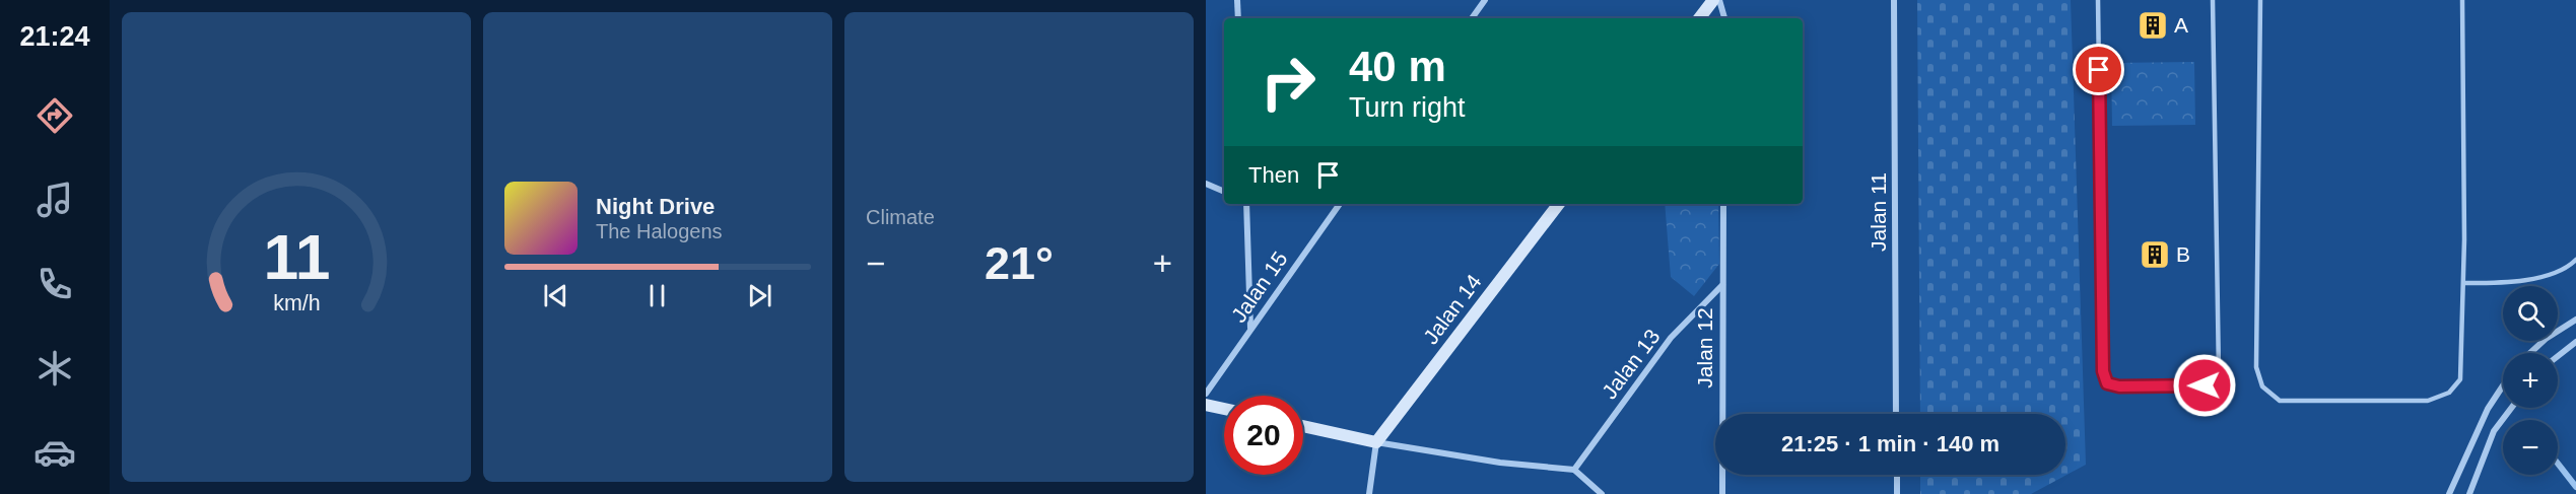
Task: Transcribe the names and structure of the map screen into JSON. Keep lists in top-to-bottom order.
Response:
{
  "streets": {
    "street": [
      "Jalan 11",
      "Jalan 15",
      "Jalan 14",
      "Jalan 12",
      "Jalan 13"
    ]
  },
  "crossings": [
    ["Jalan 12", "Jalan 13"]
  ],
  "places": {
    "building": ["A", "B"]
  },
  "page": {
    "tabs": "21:24",
    "tile": "Climate",
    "turn": ["40 m", "Turn right"],
    "then": "Then",
    "song": ["Night Drive", "The Halogens"],
    "heat": ["−", "21°", "+"],
    "map_buttons": ["+", "−"],
    "limit": "20",
    "trip": "21:25 · 1 min · 140 m",
    "gauge": ["11", "km/h"]
  }
}
